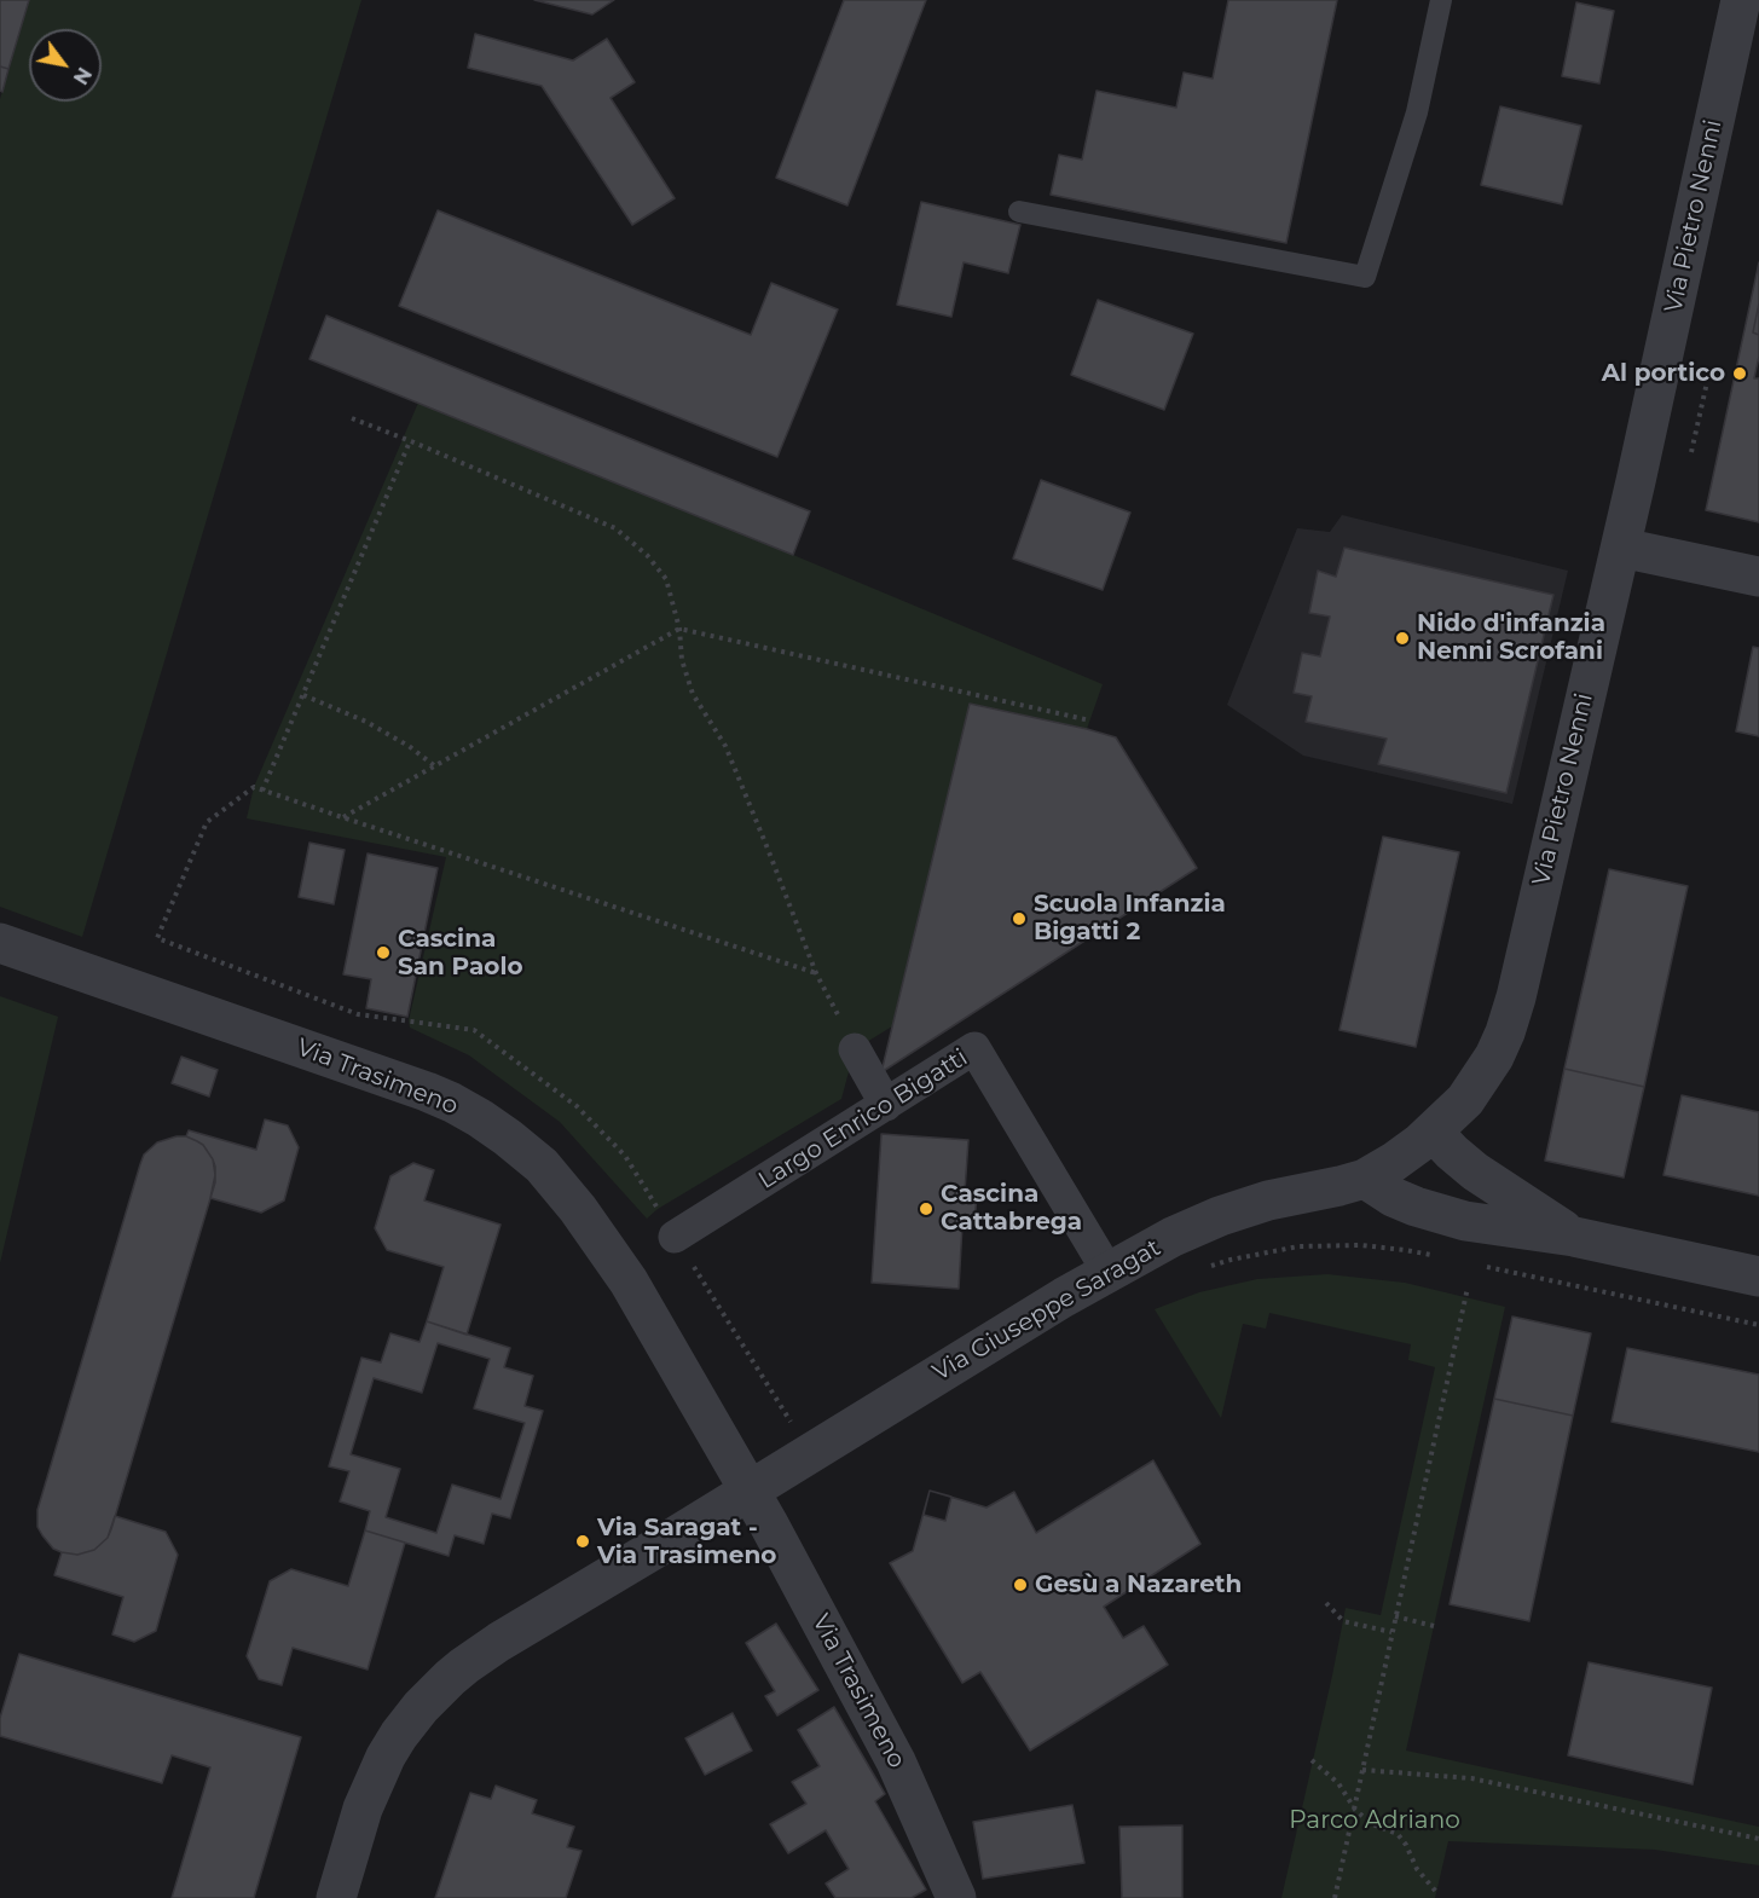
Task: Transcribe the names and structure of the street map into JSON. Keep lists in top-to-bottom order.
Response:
{
  "streets": {
    "street": [
      "Via Pietro Nenni",
      "Via Trasimeno",
      "Largo Enrico Bigatti",
      "Via Giuseppe Saragat"
    ]
  },
  "crossings": [
    ["Via Pietro Nenni", "Via Giuseppe Saragat"],
    ["Via Trasimeno", "Via Giuseppe Saragat"],
    ["Largo Enrico Bigatti", "Via Giuseppe Saragat"]
  ],
  "parks": ["Parco Adriano"],
  "places": [
    "Al portico",
    "Nido d'infanzia Nenni Scrofani",
    "Scuola Infanzia Bigatti 2",
    "Cascina San Paolo",
    "Cascina Cattabrega",
    "Via Saragat - Via Trasimeno",
    "Gesù a Nazareth"
  ],
  "north": "bottom right"
}
